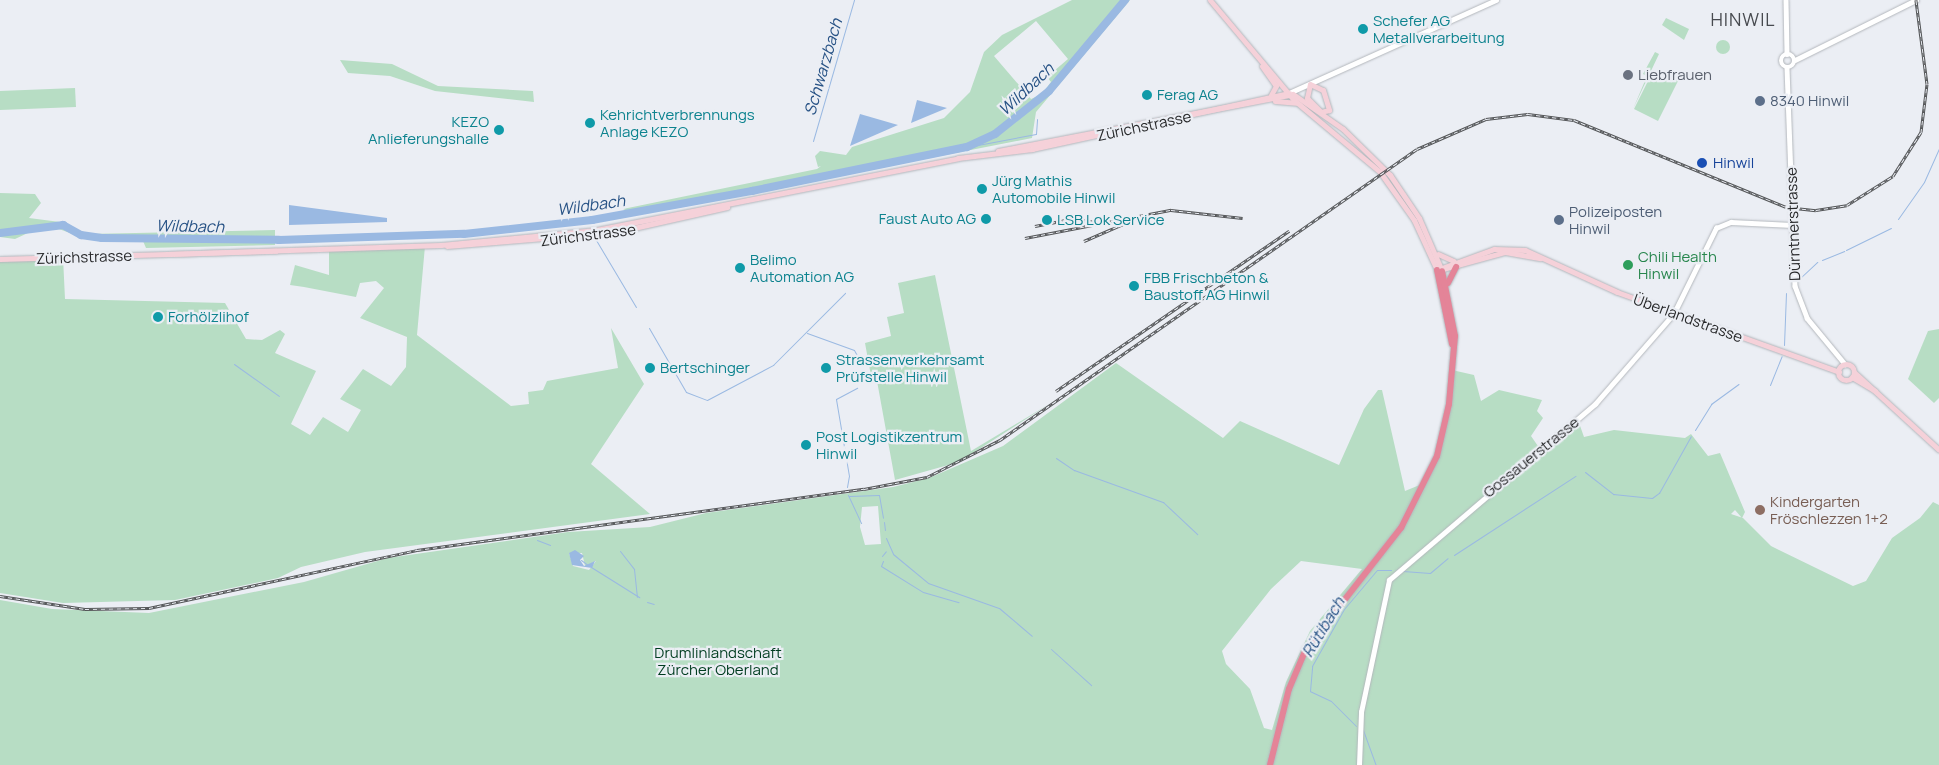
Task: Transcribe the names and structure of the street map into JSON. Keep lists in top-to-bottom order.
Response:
{
  "streets": {
    "main road": ["Zürichstrasse", "Dürntnerstrasse", "Überlandstrasse"],
    "street": ["Gossauerstrasse"]
  },
  "crossings": [
    ["Dürntnerstrasse", "Überlandstrasse"],
    ["Dürntnerstrasse", "Gossauerstrasse"],
    ["Überlandstrasse", "Gossauerstrasse"]
  ],
  "districts": ["HINWIL"],
  "water": ["Schwarzbach", "Wildbach", "Rütibach"],
  "parks": ["Drumlinlandschaft Zürcher Oberland"],
  "places": [
    "Schefer AG Metallverarbeitung",
    "Liebfrauen",
    "Ferag AG",
    "8340 Hinwil",
    "Kehrichtverbrennungs Anlage KEZO",
    "KEZO Anlieferungshalle",
    "Hinwil",
    "Jürg Mathis Automobile Hinwil",
    "Faust Auto AG",
    "LSB Lok Service",
    "Polizeiposten Hinwil",
    "Chili Health Hinwil",
    "Belimo Automation AG",
    "FBB Frischbeton & Baustoff AG Hinwil",
    "Forhölzlihof",
    "Bertschinger",
    "Strassenverkehrsamt Prüfstelle Hinwil",
    "Post Logistikzentrum Hinwil",
    "Kindergarten Fröschlezzen 1+2"
  ]
}
